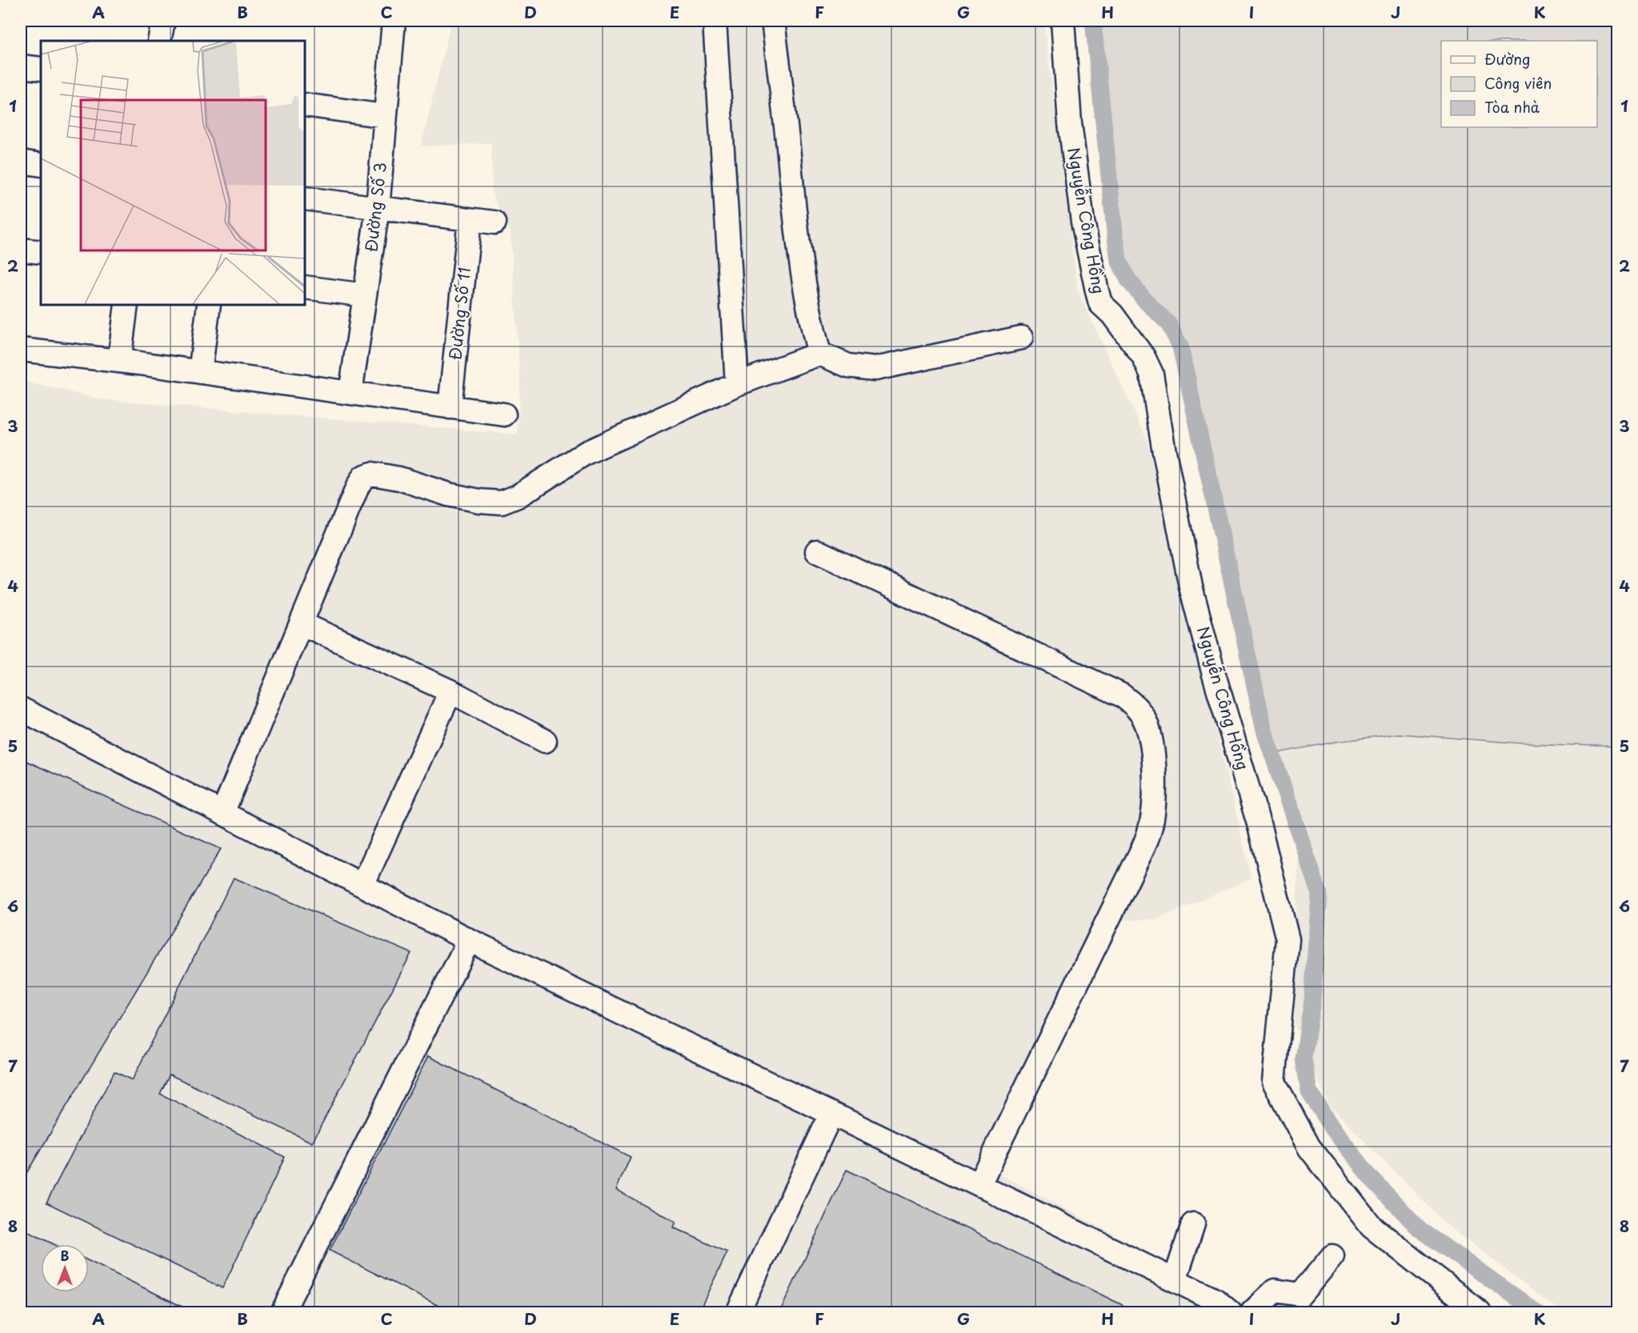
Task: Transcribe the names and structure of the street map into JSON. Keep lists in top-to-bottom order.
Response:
{
  "streets": {
    "street": ["Đường Số 3", "Nguyễn Công Hồng", "Đường Số 11"]
  },
  "legend": ["Đường", "Công viên", "Tòa nhà"],
  "north": "top",
  "grid": {
    "columns": [
      "A",
      "B",
      "C",
      "D",
      "E",
      "F",
      "G",
      "H",
      "I",
      "J",
      "K"
    ],
    "rows": [
      "1",
      "2",
      "3",
      "4",
      "5",
      "6",
      "7",
      "8"
    ]
  }
}
